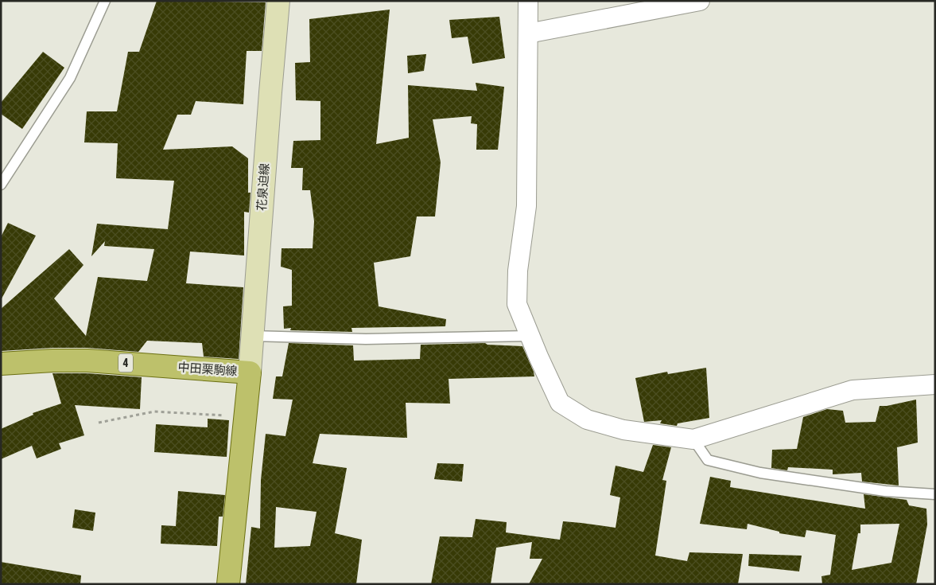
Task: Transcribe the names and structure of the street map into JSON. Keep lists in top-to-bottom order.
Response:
{
  "streets": {
    "main road": ["花泉迫線", "4", "中田栗駒線"]
  },
  "crossings": [
    ["花泉迫線", "中田栗駒線"]
  ]
}
